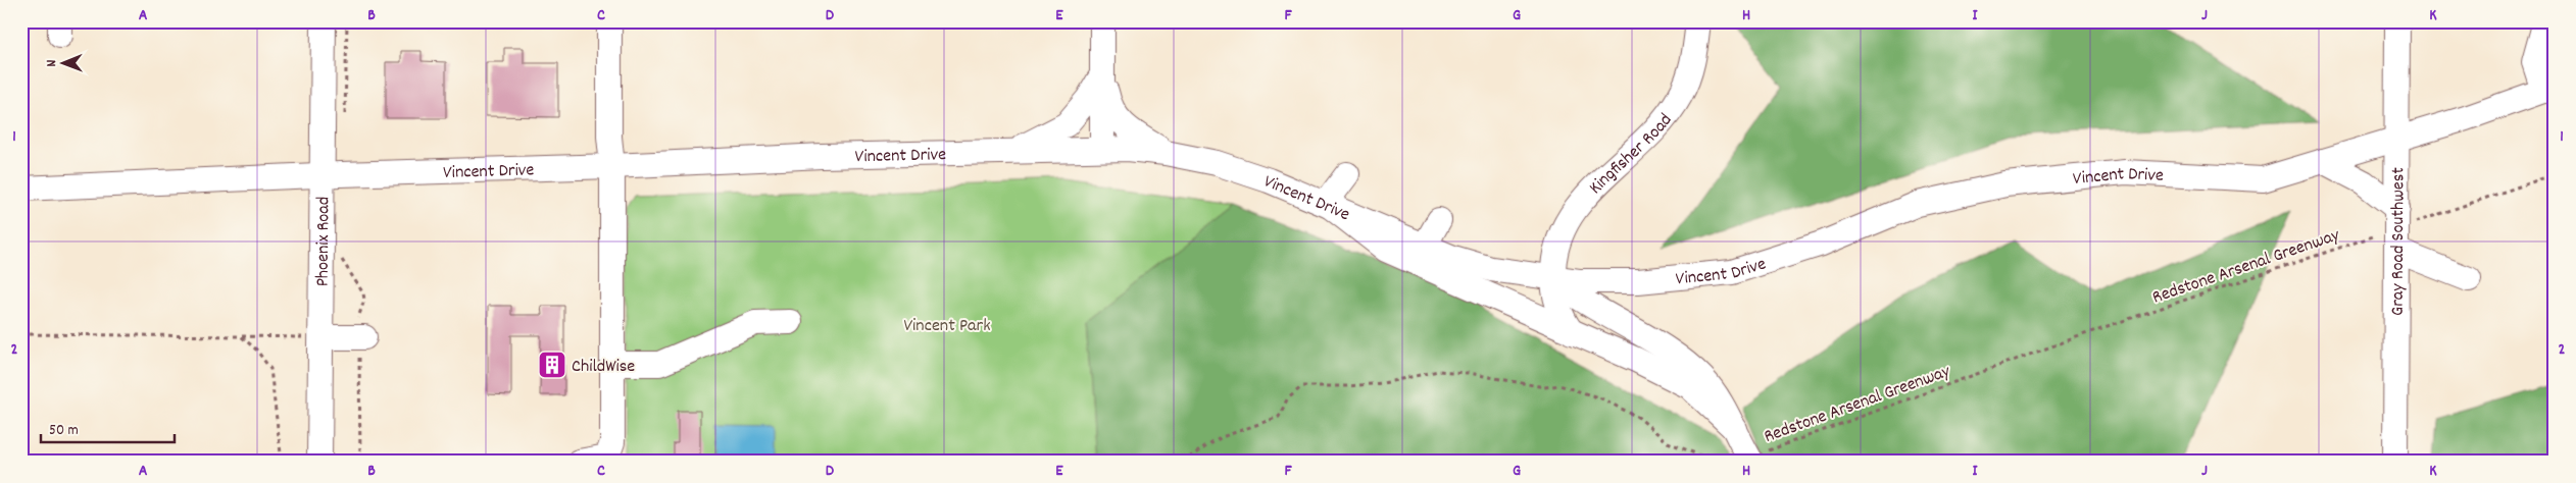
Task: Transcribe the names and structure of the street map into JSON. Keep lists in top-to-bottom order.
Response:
{
  "streets": {
    "street": [
      "Kingfisher Road",
      "Vincent Drive",
      "Phoenix Road",
      "Gray Road Southwest"
    ],
    "path": ["Redstone Arsenal Greenway"]
  },
  "crossings": [
    ["Kingfisher Road", "Vincent Drive"],
    ["Vincent Drive", "Phoenix Road"],
    ["Vincent Drive", "Gray Road Southwest"],
    ["Gray Road Southwest", "Redstone Arsenal Greenway"]
  ],
  "parks": ["Vincent Park"],
  "places": {
    "building": ["ChildWise"]
  },
  "scale_bar": "50 m",
  "north": "left",
  "grid": {
    "columns": [
      "A",
      "B",
      "C",
      "D",
      "E",
      "F",
      "G",
      "H",
      "I",
      "J",
      "K"
    ],
    "rows": ["1", "2"]
  }
}
